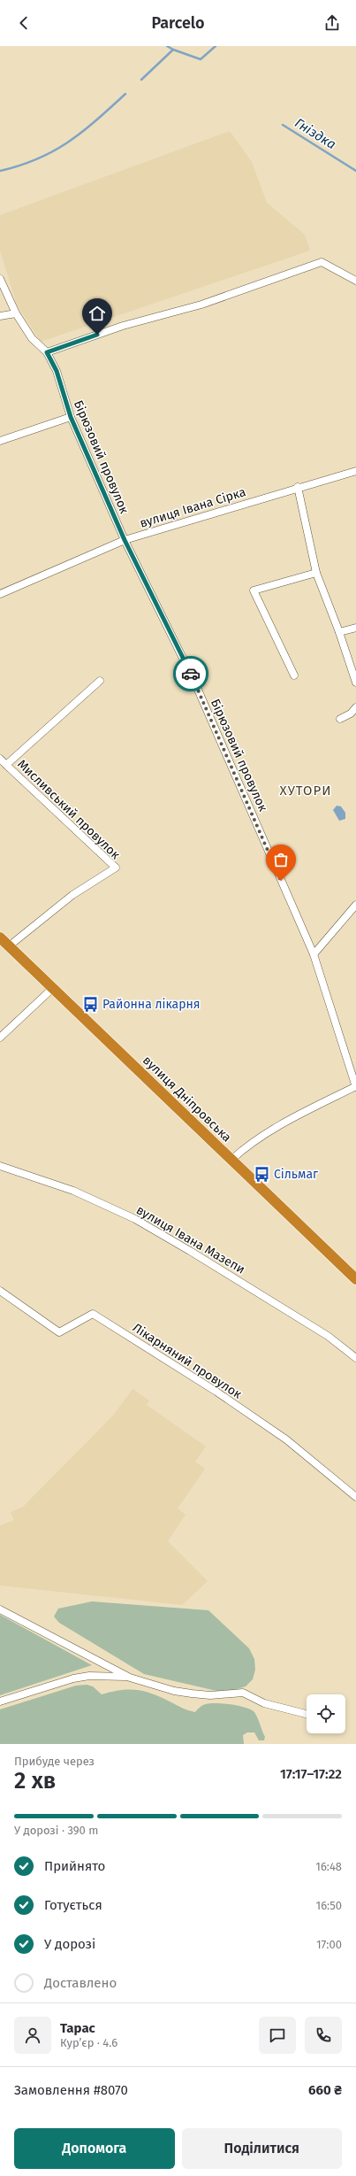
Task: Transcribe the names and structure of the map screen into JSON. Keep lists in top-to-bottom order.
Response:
{
  "streets": {
    "highway": ["вулиця Дніпровська"],
    "street": [
      "Бірюзовий провулок",
      "вулиця Івана Сірка",
      "Мисливський провулок",
      "вулиця Івана Мазепи",
      "Лікарняний провулок"
    ]
  },
  "crossings": [
    ["Бірюзовий провулок", "вулиця Івана Сірка"],
    ["Мисливський провулок", "вулиця Дніпровська"]
  ],
  "districts": ["ХУТОРИ"],
  "water": ["Гніздка"],
  "places": {
    "bus stop": ["Районна лікарня", "Сільмаг"]
  },
  "page": {
    "header": "Parcelo",
    "heading": ["2 хв", "Прибуде через", "17:17–17:22"],
    "panel": [
      "Тарас",
      "Кур’єр · 4.6",
      "Замовлення #8070",
      "660 ₴"
    ],
    "bar": "У дорозі · 390 m",
    "list": [
      ["Прийнято", "16:48"],
      ["Готується", "16:50"],
      ["У дорозі", "17:00"],
      "Доставлено"
    ],
    "buttons": ["Допомога", "Поділитися"]
  }
}
